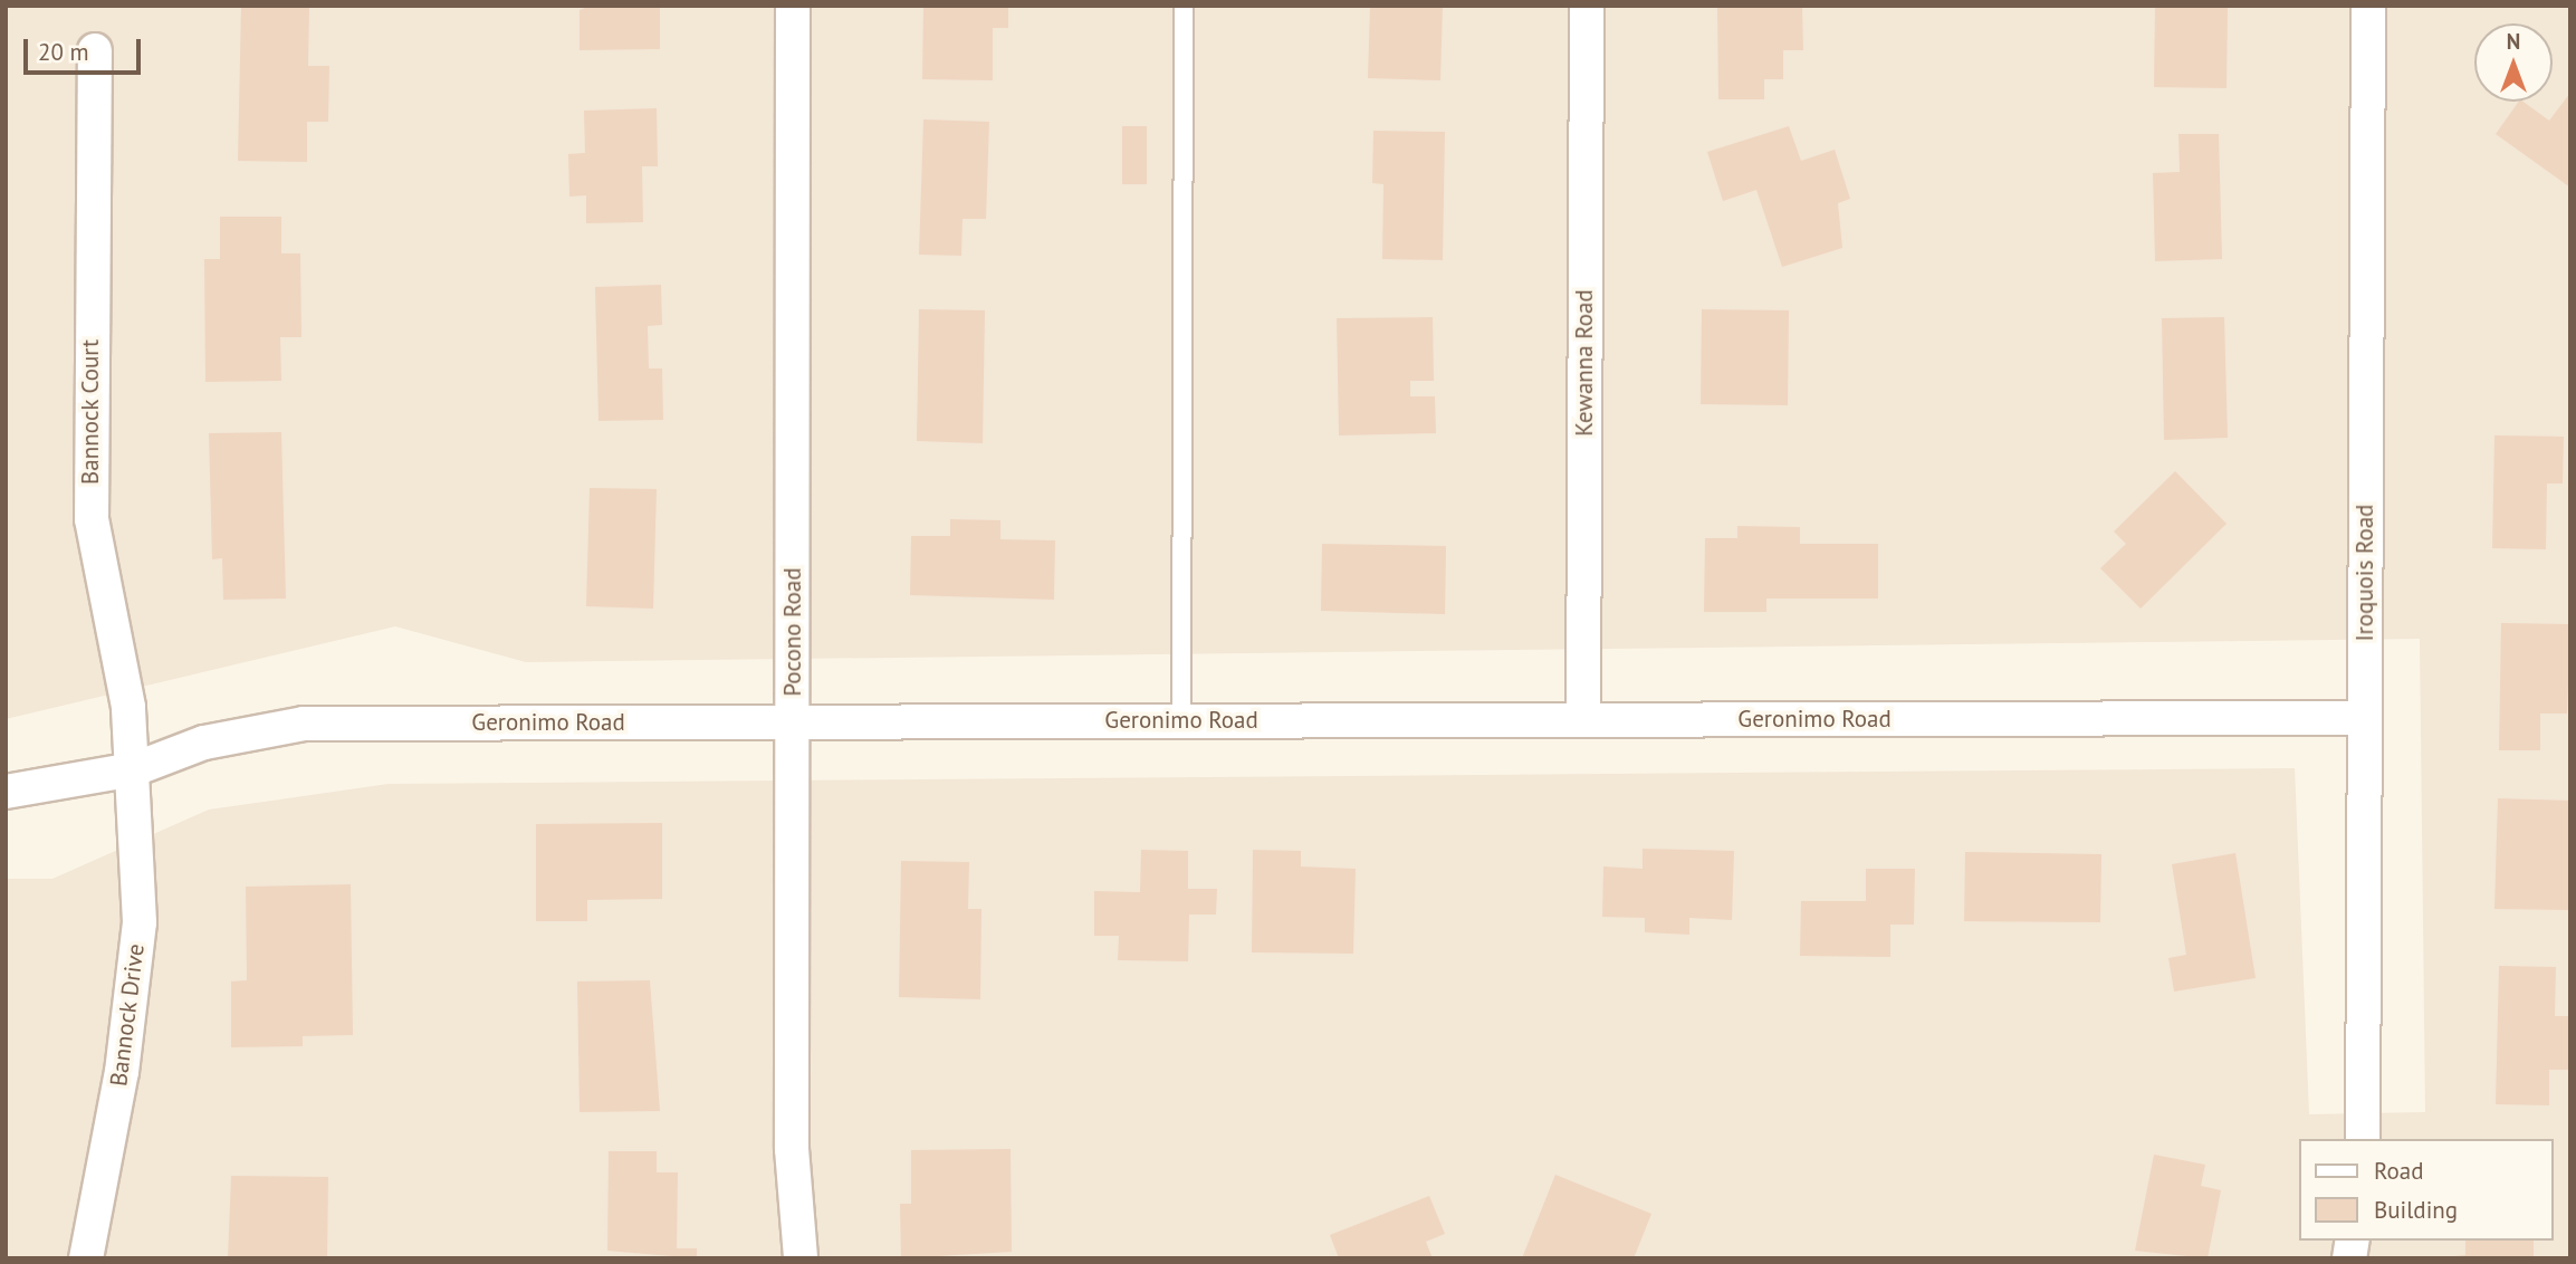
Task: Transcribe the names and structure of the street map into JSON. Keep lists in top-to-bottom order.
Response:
{
  "streets": {
    "street": [
      "Kewanna Road",
      "Bannock Court",
      "Iroquois Road",
      "Pocono Road",
      "Geronimo Road",
      "Bannock Drive"
    ]
  },
  "crossings": [
    ["Kewanna Road", "Geronimo Road"],
    ["Bannock Court", "Geronimo Road"],
    ["Bannock Court", "Bannock Drive"],
    ["Iroquois Road", "Geronimo Road"],
    ["Pocono Road", "Geronimo Road"],
    ["Geronimo Road", "Bannock Drive"]
  ],
  "legend": ["Road", "Building"],
  "scale_bar": "20 m",
  "north": "top"
}
